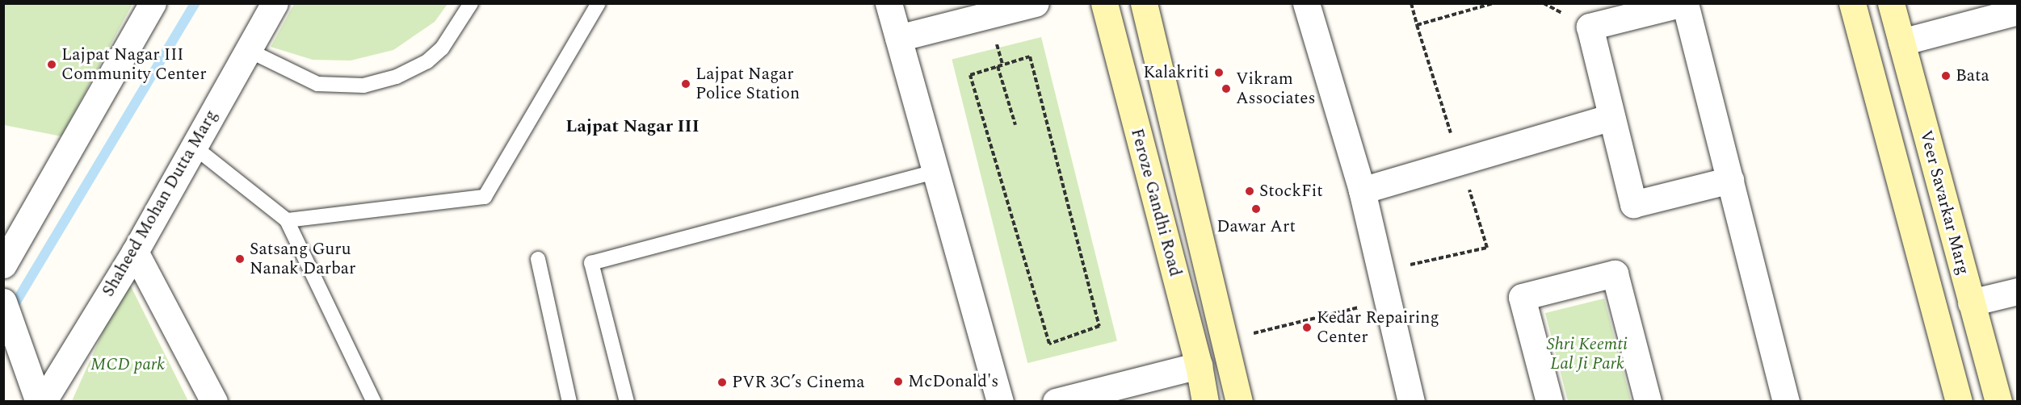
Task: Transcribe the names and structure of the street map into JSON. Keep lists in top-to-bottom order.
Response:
{
  "streets": {
    "street": ["Feroze Gandhi Road", "Veer Savarkar Marg", "Shaheed Mohan Dutta Marg"]
  },
  "districts": ["Lajpat Nagar III"],
  "parks": ["Shri Keemti Lal Ji Park", "MCD park"],
  "places": [
    "Lajpat Nagar III Community Center",
    "Kalakriti",
    "Bata",
    "Lajpat Nagar Police Station",
    "Vikram Associates",
    "StockFit",
    "Dawar Art",
    "Satsang Guru Nanak Darbar",
    "Kedar Repairing Center",
    "McDonald's",
    "PVR 3C’s Cinema"
  ]
}
